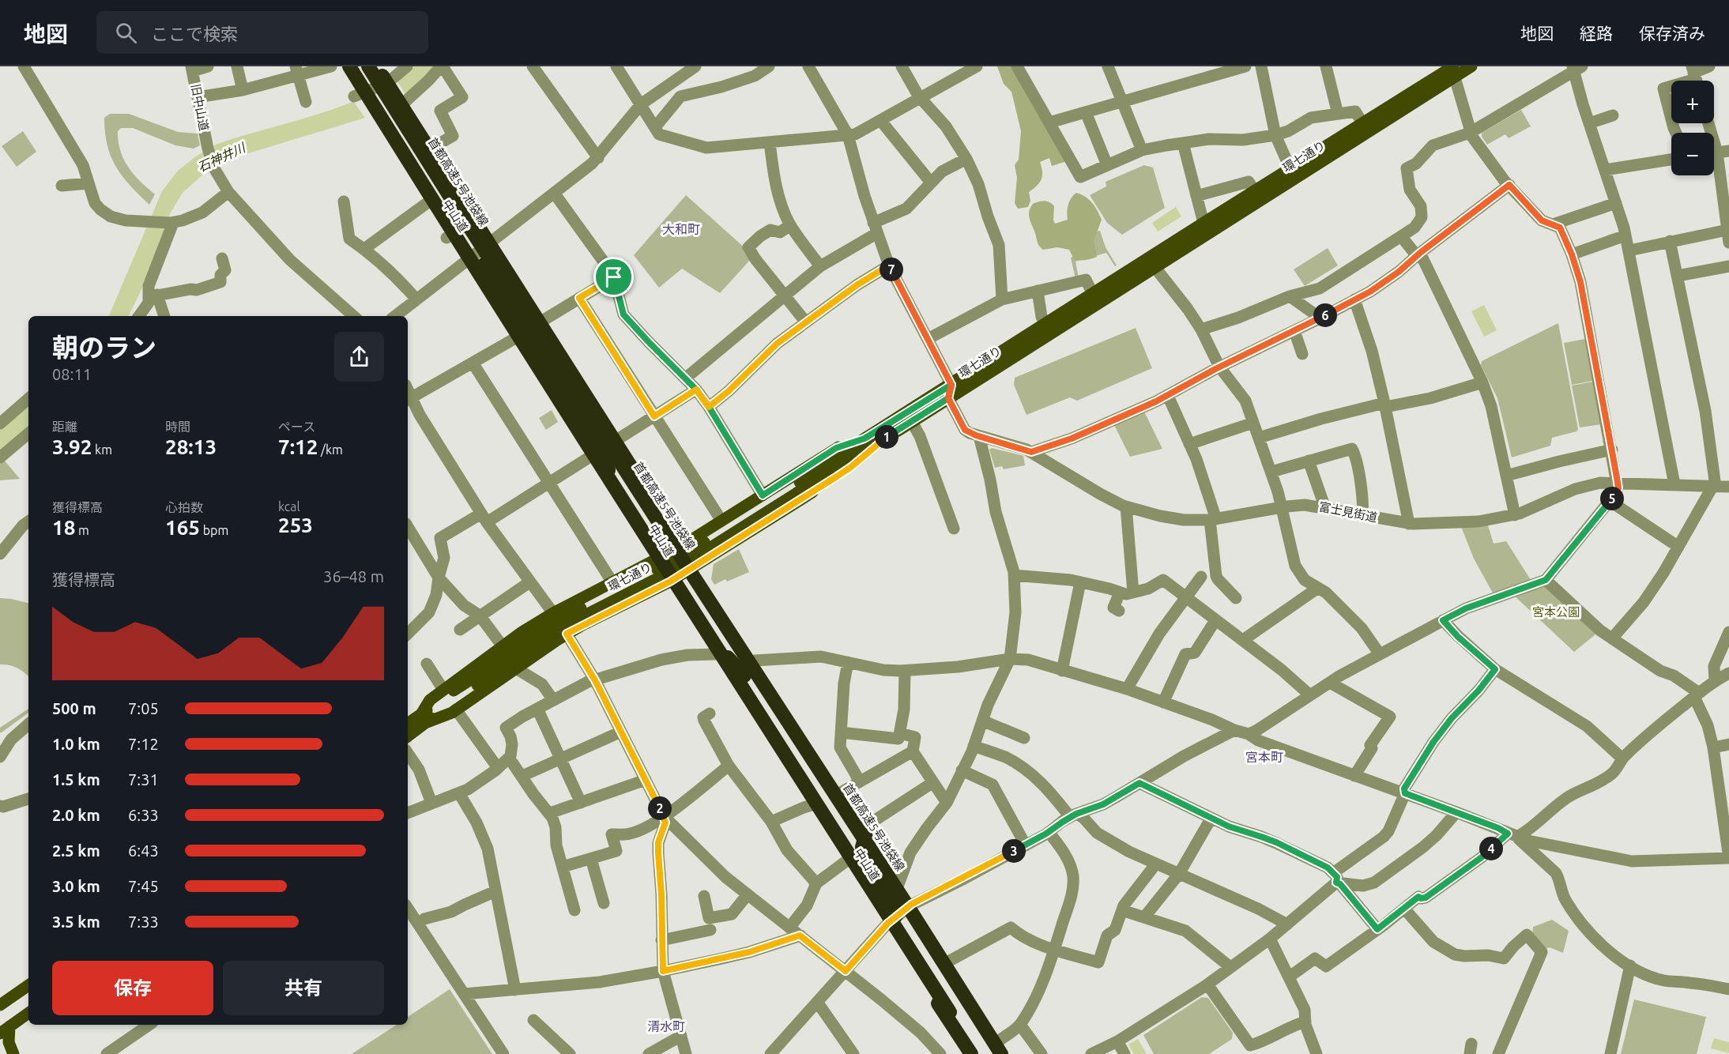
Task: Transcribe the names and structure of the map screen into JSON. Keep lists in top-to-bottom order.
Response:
{
  "streets": {
    "highway": ["首都高速5号池袋線", "中山道"],
    "main road": ["環七通り"],
    "street": ["旧中山道", "富士見街道"]
  },
  "crossings": [
    ["首都高速5号池袋線", "中山道"]
  ],
  "districts": ["大和町", "宮本町", "清水町"],
  "water": ["石神井川"],
  "parks": ["宮本公園"],
  "page": {
    "header": "地図",
    "search": "ここで検索",
    "nav": ["地図", "経路", "保存済み"],
    "map_buttons": ["+", "−"],
    "pins": [
      "7",
      "6",
      "1",
      "5",
      "2",
      "4",
      "3"
    ],
    "heading": ["朝のラン", "08:11"],
    "stats": [
      ["距離", "3.92 km"],
      ["時間", "28:13"],
      ["ペース", "7:12 /km"],
      ["獲得標高", "18 m"],
      ["心拍数", "165 bpm"],
      ["kcal", "253"]
    ],
    "chart": ["獲得標高", "36–48 m"],
    "list": [
      {
        "name": "500 m",
        "note": "7:05"
      },
      {
        "name": "1.0 km",
        "note": "7:12"
      },
      {
        "name": "1.5 km",
        "note": "7:31"
      },
      {
        "name": "2.0 km",
        "note": "6:33"
      },
      {
        "name": "2.5 km",
        "note": "6:43"
      },
      {
        "name": "3.0 km",
        "note": "7:45"
      },
      {
        "name": "3.5 km",
        "note": "7:33"
      }
    ],
    "buttons": ["保存", "共有"]
  }
}
